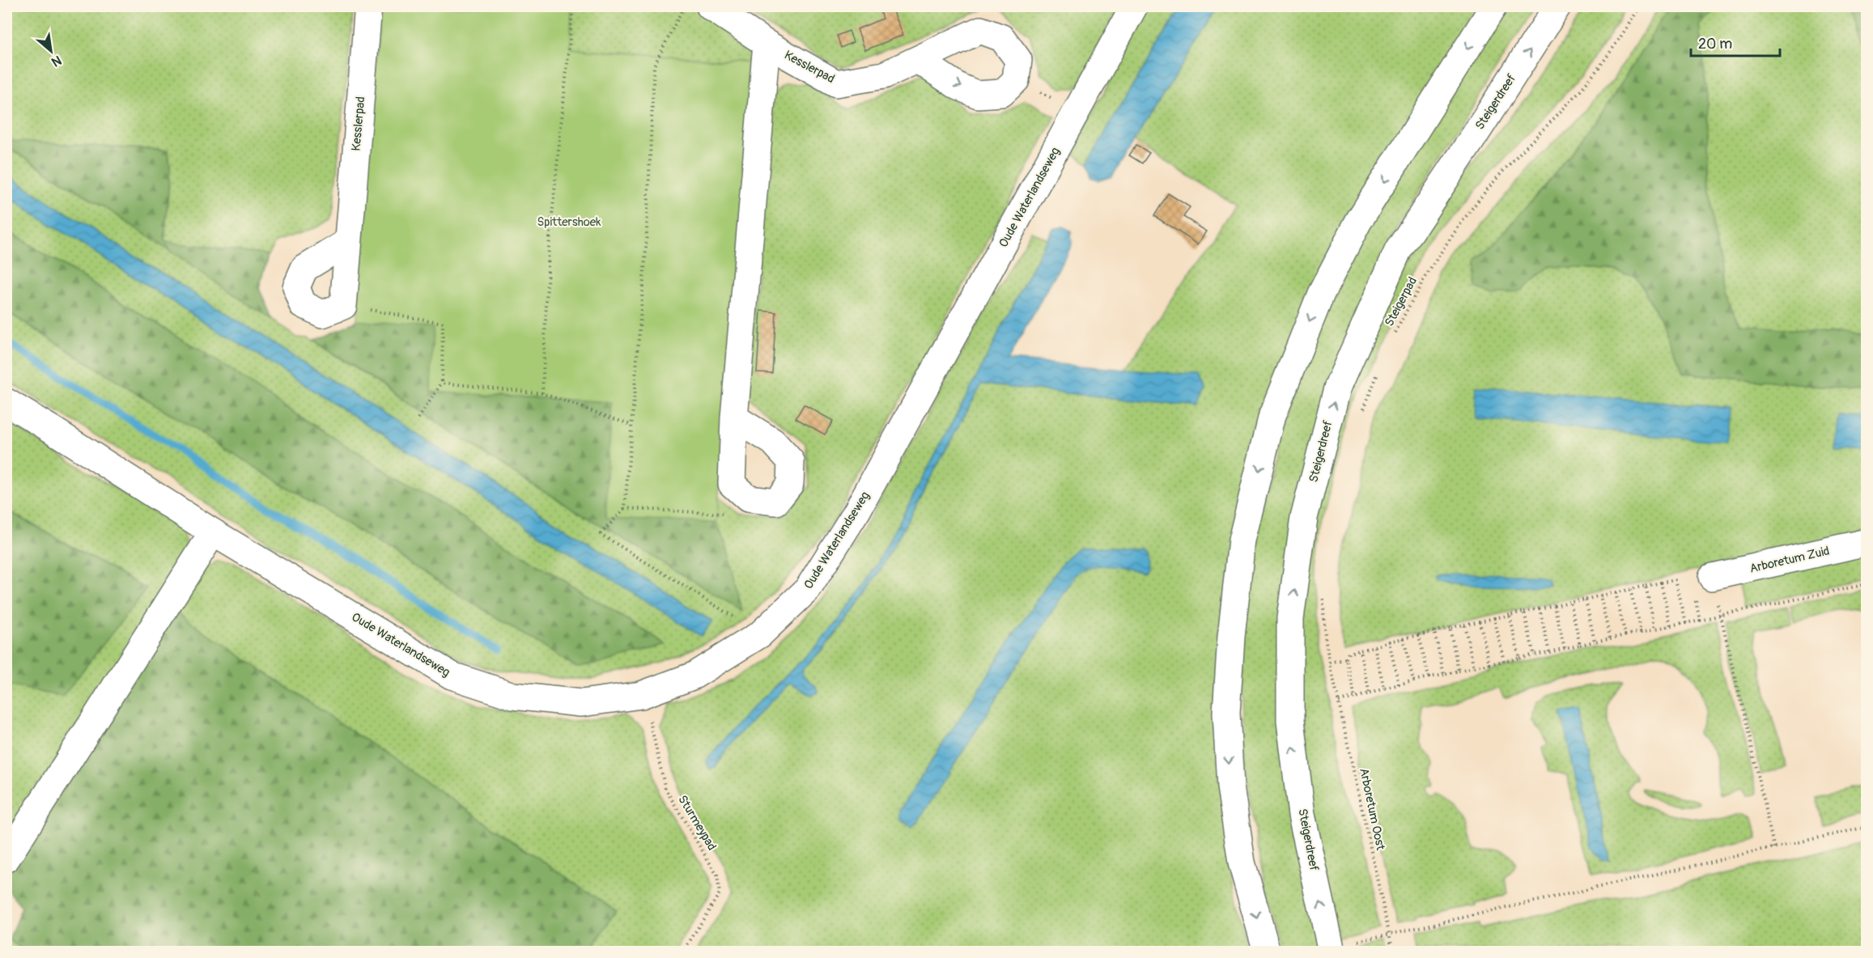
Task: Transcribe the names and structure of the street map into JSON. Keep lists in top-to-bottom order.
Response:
{
  "streets": {
    "main road": [
      "Kesslerpad",
      "Steigerdreef",
      "Oude Waterlandseweg",
      "Arboretum Zuid"
    ],
    "path": ["Steigerpad", "Arboretum Oost", "Sturmeypad"]
  },
  "crossings": [
    ["Oude Waterlandseweg", "Sturmeypad"]
  ],
  "parks": ["Spittershoek"],
  "scale_bar": "20 m",
  "north": "bottom right"
}
